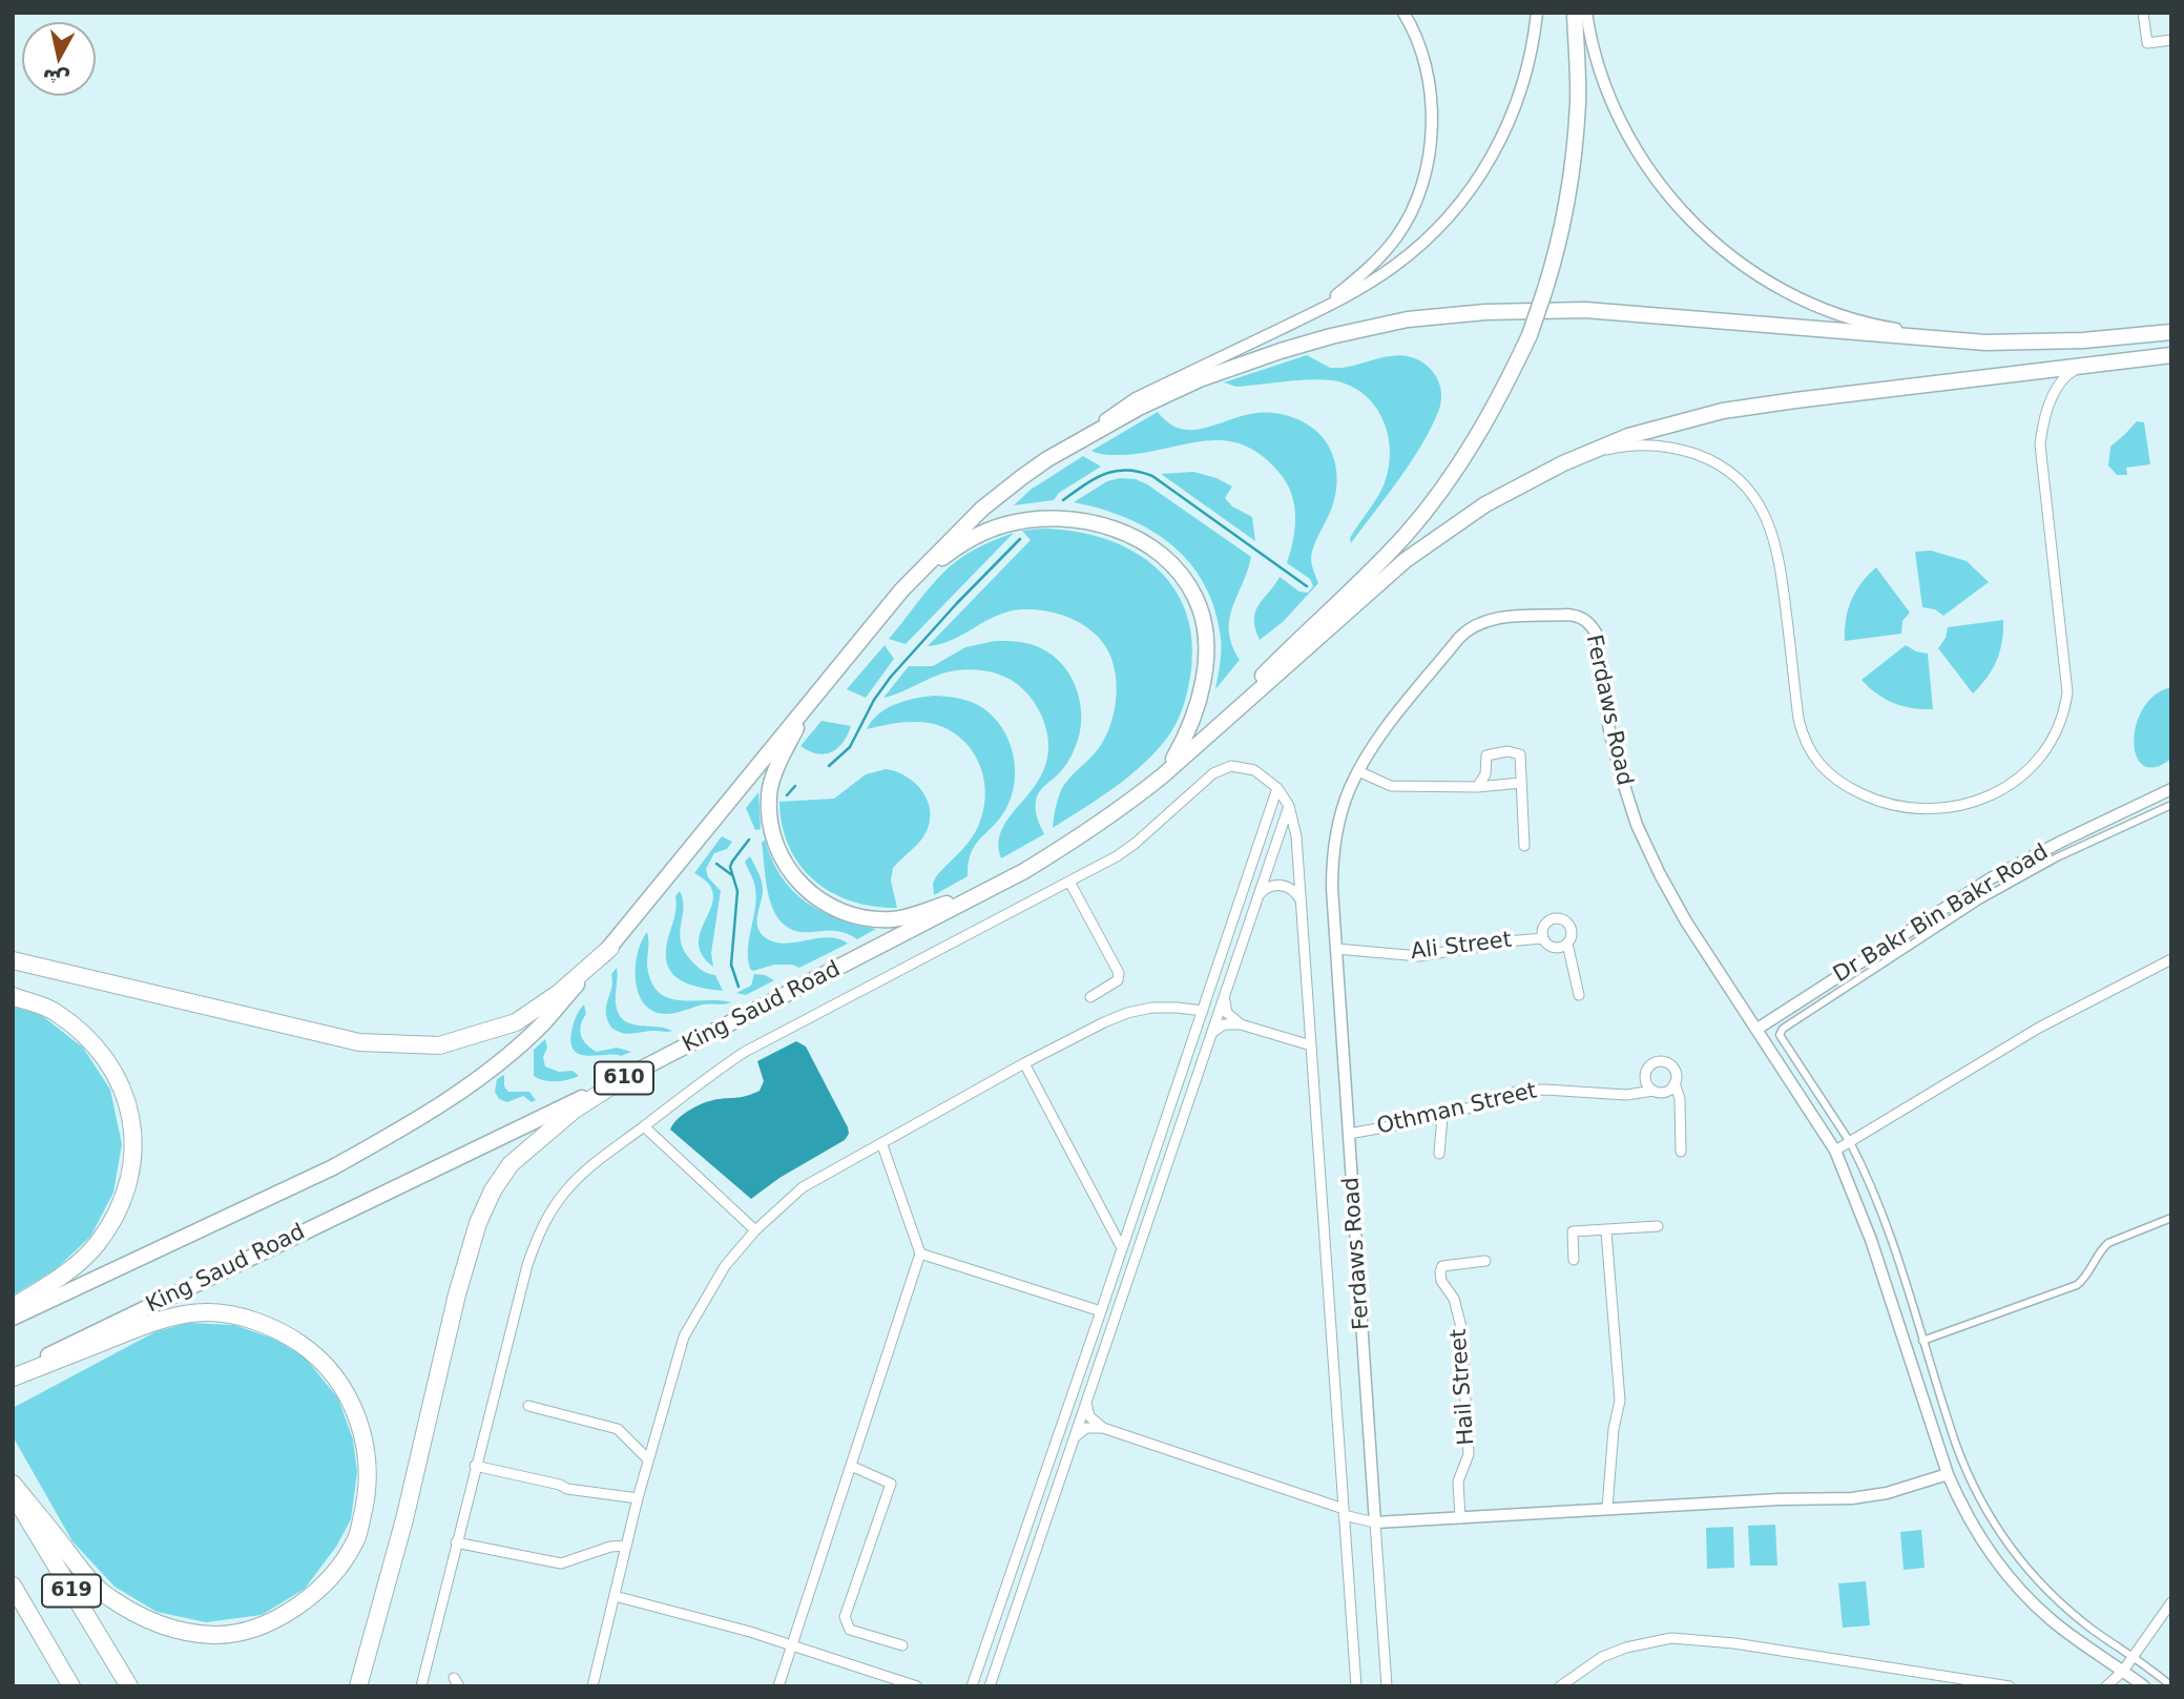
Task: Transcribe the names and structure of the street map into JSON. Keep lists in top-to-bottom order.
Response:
{
  "streets": {
    "highway": ["619"],
    "main road": ["King Saud Road", "610"],
    "street": [
      "Ferdaws Road",
      "Dr Bakr Bin Bakr Road",
      "Ali Street",
      "Othman Street",
      "Hail Street"
    ]
  },
  "crossings": [
    ["Ferdaws Road", "Dr Bakr Bin Bakr Road"],
    ["Ferdaws Road", "Ali Street"],
    ["Ferdaws Road", "Othman Street"]
  ],
  "north": "bottom"
}
